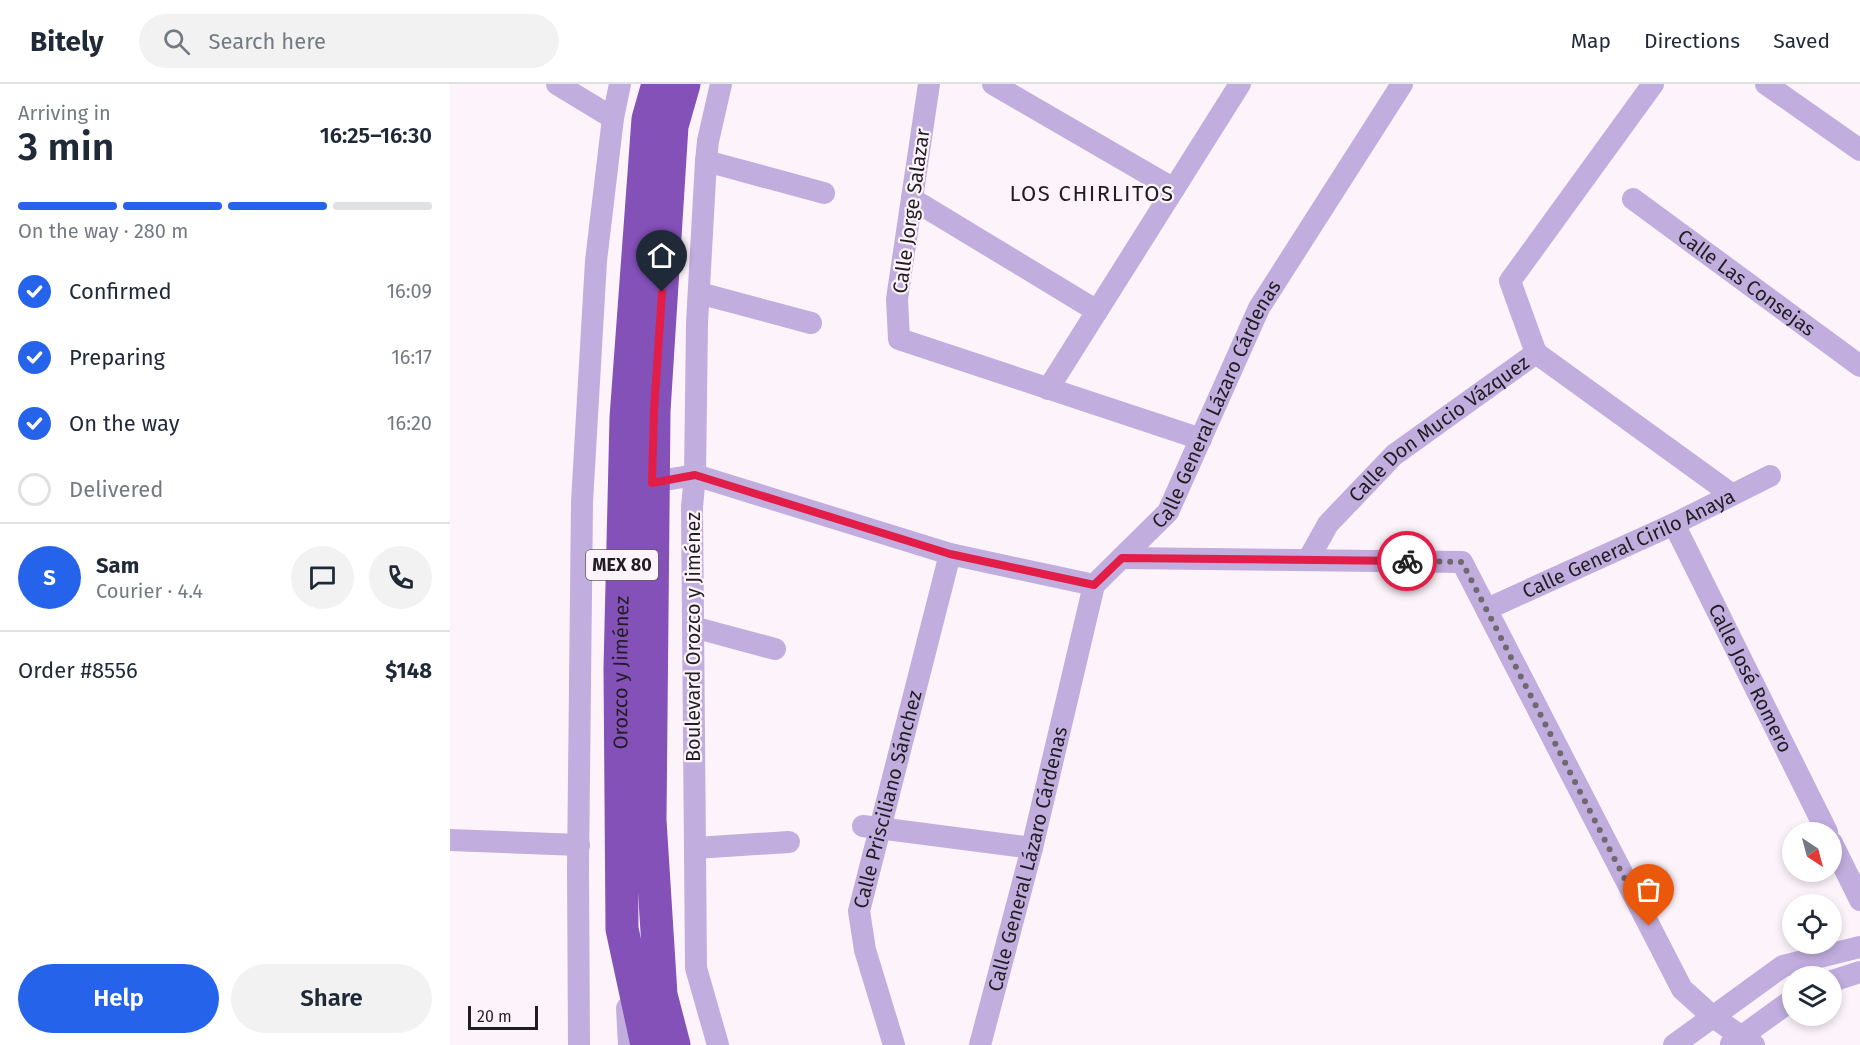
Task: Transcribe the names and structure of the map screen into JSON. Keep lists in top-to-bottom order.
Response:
{
  "streets": {
    "highway": ["MEX 80", "Orozco y Jiménez"],
    "street": [
      "Calle Jorge Salazar",
      "Calle Las Consejas",
      "Calle General Lázaro Cárdenas",
      "Calle Don Mucio Vázquez",
      "Calle General Cirilo Anaya",
      "Boulevard Orozco y Jiménez",
      "Calle José Romero",
      "Calle Prisciliano Sánchez"
    ]
  },
  "crossings": [
    ["Calle General Cirilo Anaya", "Calle José Romero"]
  ],
  "districts": ["LOS CHIRLITOS"],
  "scale_bar": "20 m",
  "north": "bottom right",
  "page": {
    "header": "Bitely",
    "search": "Search here",
    "nav": ["Map", "Directions", "Saved"],
    "heading": ["3 min", "Arriving in", "16:25–16:30"],
    "panel": [
      "Sam",
      "Courier · 4.4",
      "Order #8556",
      "$148"
    ],
    "bar": "On the way · 280 m",
    "list": [
      ["Confirmed", "16:09"],
      ["Preparing", "16:17"],
      ["On the way", "16:20"],
      "Delivered"
    ],
    "round": "S",
    "buttons": ["Help", "Share"],
    "scale": "20 m"
  }
}
